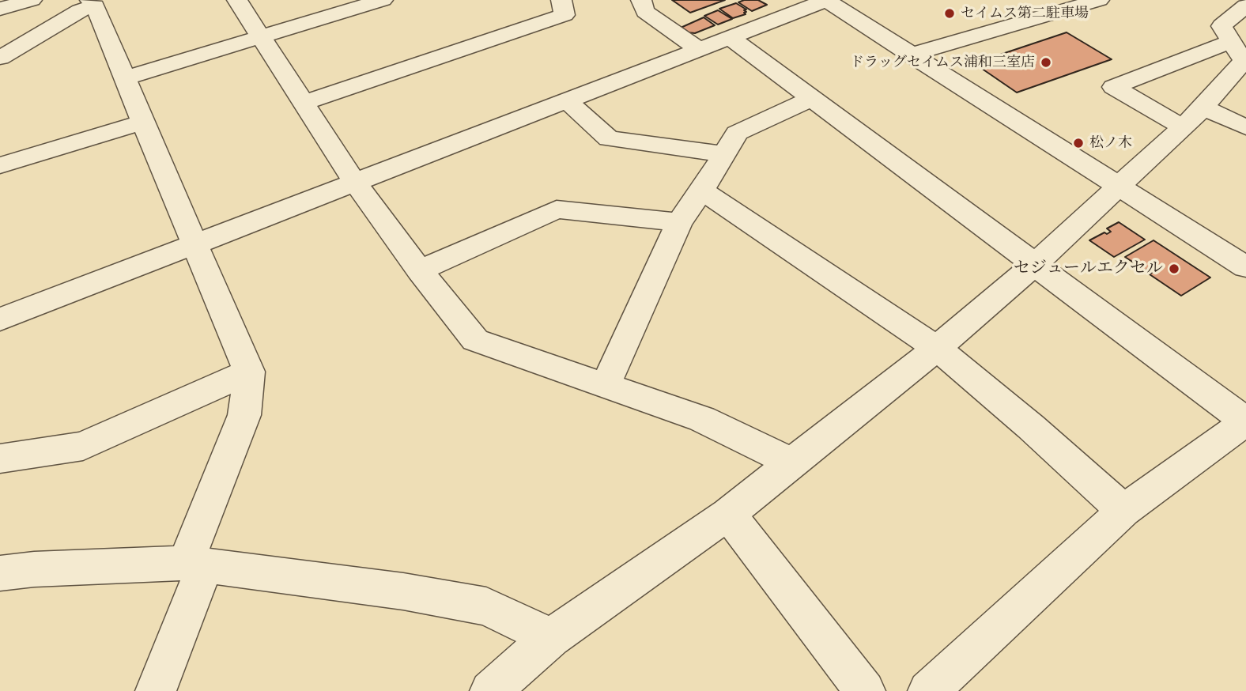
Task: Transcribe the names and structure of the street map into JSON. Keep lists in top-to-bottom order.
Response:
{
  "places": [
    "セイムス第二駐車場",
    "ドラッグセイムス浦和三室店",
    "松ノ木",
    "セジュールエクセル"
  ]
}
